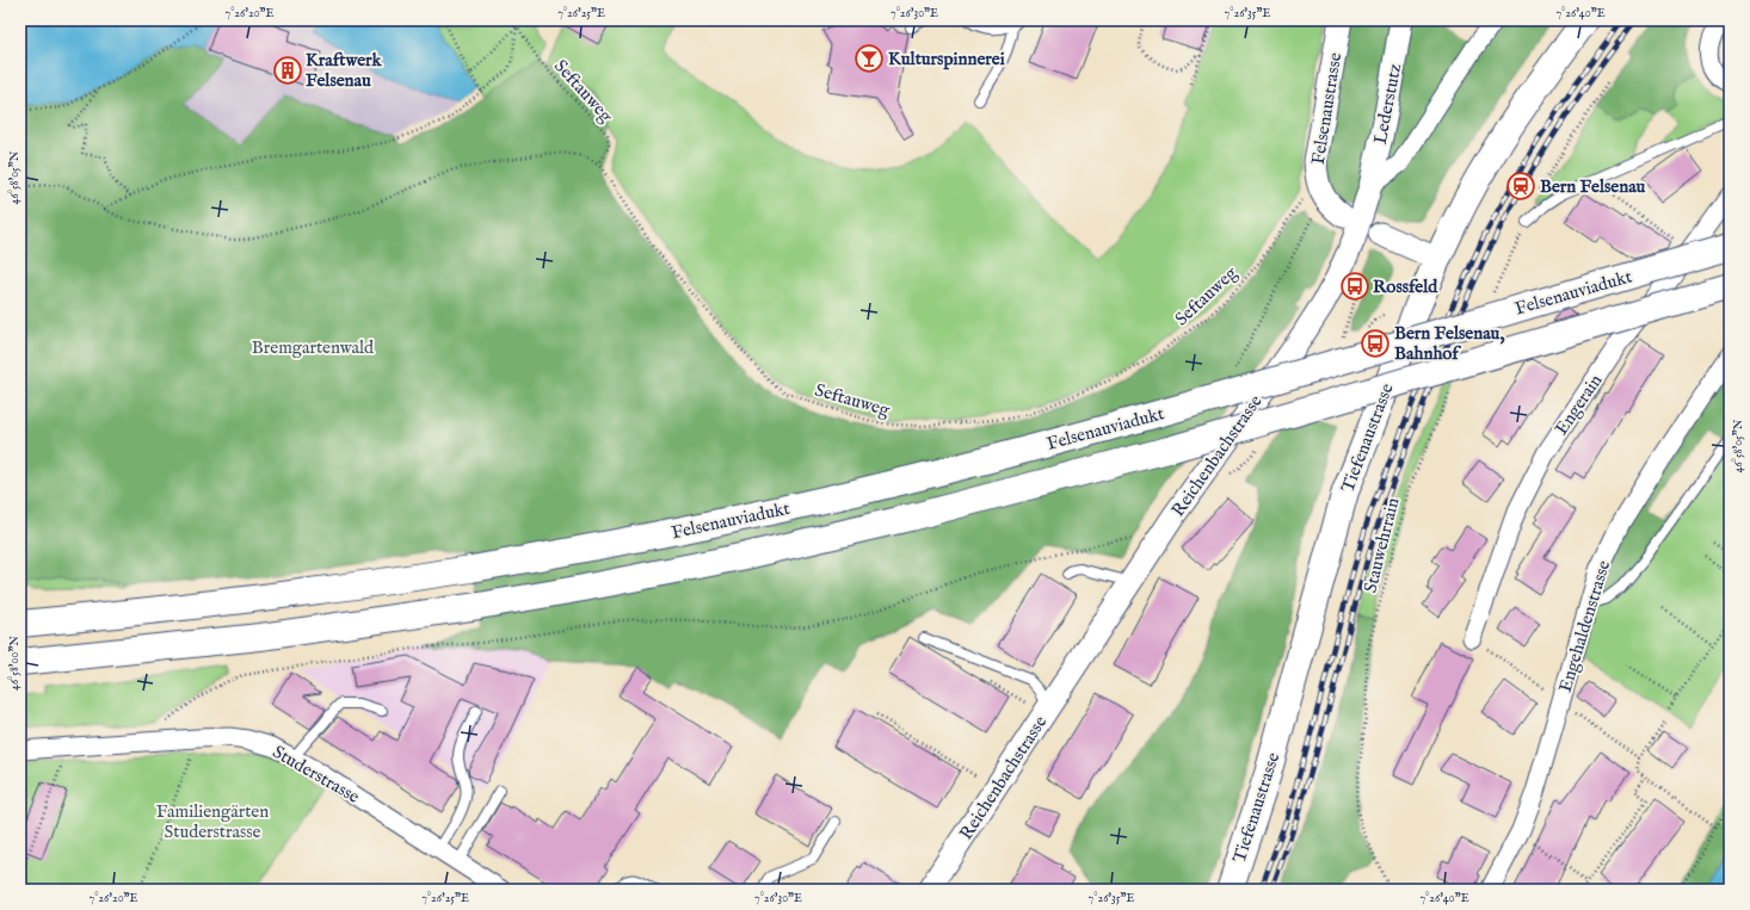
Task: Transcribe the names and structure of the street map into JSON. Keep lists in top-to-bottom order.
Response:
{
  "streets": {
    "main road": ["Felsenauviadukt", "Tiefenaustrasse"],
    "street": [
      "Lederstutz",
      "Felsenaustrasse",
      "Engerain",
      "Reichenbachstrasse",
      "Engehaldenstrasse",
      "Studerstrasse"
    ],
    "path": ["Seftauweg", "Stauwehrrain"]
  },
  "crossings": [
    ["Lederstutz", "Reichenbachstrasse"],
    ["Felsenauviadukt", "Reichenbachstrasse"]
  ],
  "parks": ["Bremgartenwald", "Familiengärten Studerstrasse"],
  "places": {
    "bar": ["Kulturspinnerei"],
    "building": ["Kraftwerk Felsenau"],
    "station": ["Bern Felsenau"],
    "bus stop": ["Rossfeld", "Bern Felsenau, Bahnhof"]
  },
  "coordinates": [
    "7°26'20\"E",
    "7°26'25\"E",
    "7°26'30\"E",
    "7°26'35\"E",
    "7°26'40\"E",
    "46°58'05\"N",
    "46°58'00\"N"
  ]
}
